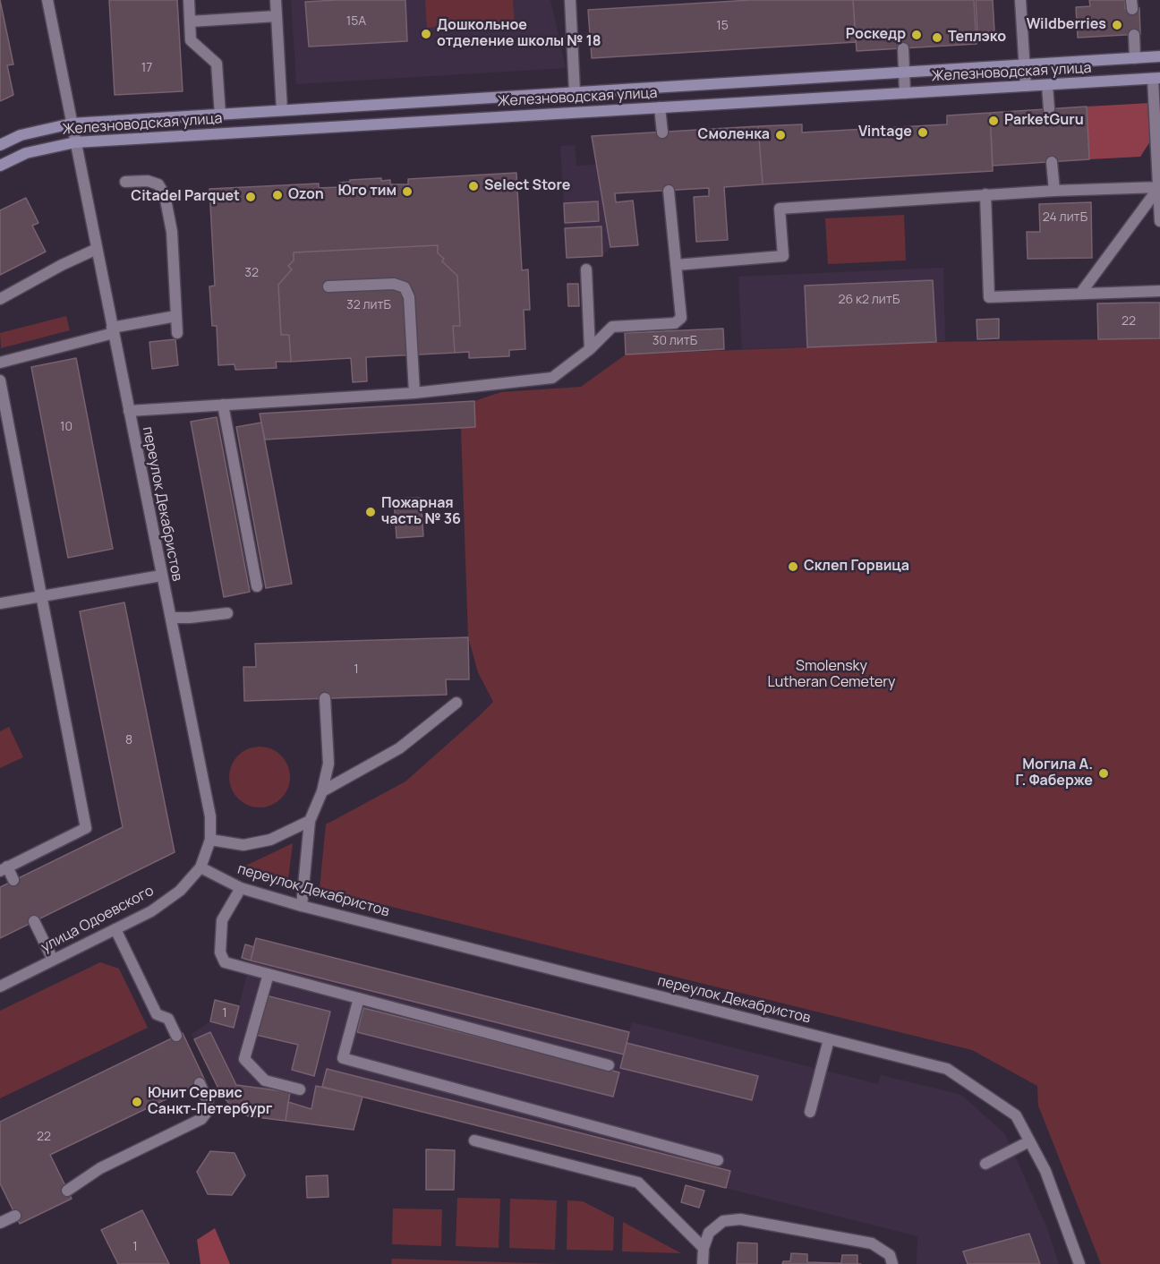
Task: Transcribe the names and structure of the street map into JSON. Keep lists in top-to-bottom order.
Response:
{
  "streets": {
    "street": ["Железноводская улица", "переулок Декабристов", "улица Одоевского"]
  },
  "crossings": [
    ["Железноводская улица", "переулок Декабристов"],
    ["переулок Декабристов", "улица Одоевского"]
  ],
  "parks": ["Smolensky Lutheran Cemetery"],
  "places": [
    "Wildberries",
    "Дошкольное отделение школы № 18",
    "Роскедр",
    "Теплэко",
    "ParketGuru",
    "Vintage",
    "Смоленка",
    "Select Store",
    "Юго тим",
    "Ozon",
    "Citadel Parquet",
    "Пожарная часть № 36",
    "Склеп Горвица",
    "Могила А. Г. Фаберже",
    "Юнит Сервис Санкт-Петербург"
  ],
  "house_numbers": [
    "15А",
    "15",
    "17",
    "24 литБ",
    "32",
    "26 к2 литБ",
    "32 литБ",
    "22",
    "30 литБ",
    "10",
    "1",
    "8",
    "1",
    "22",
    "1"
  ]
}
